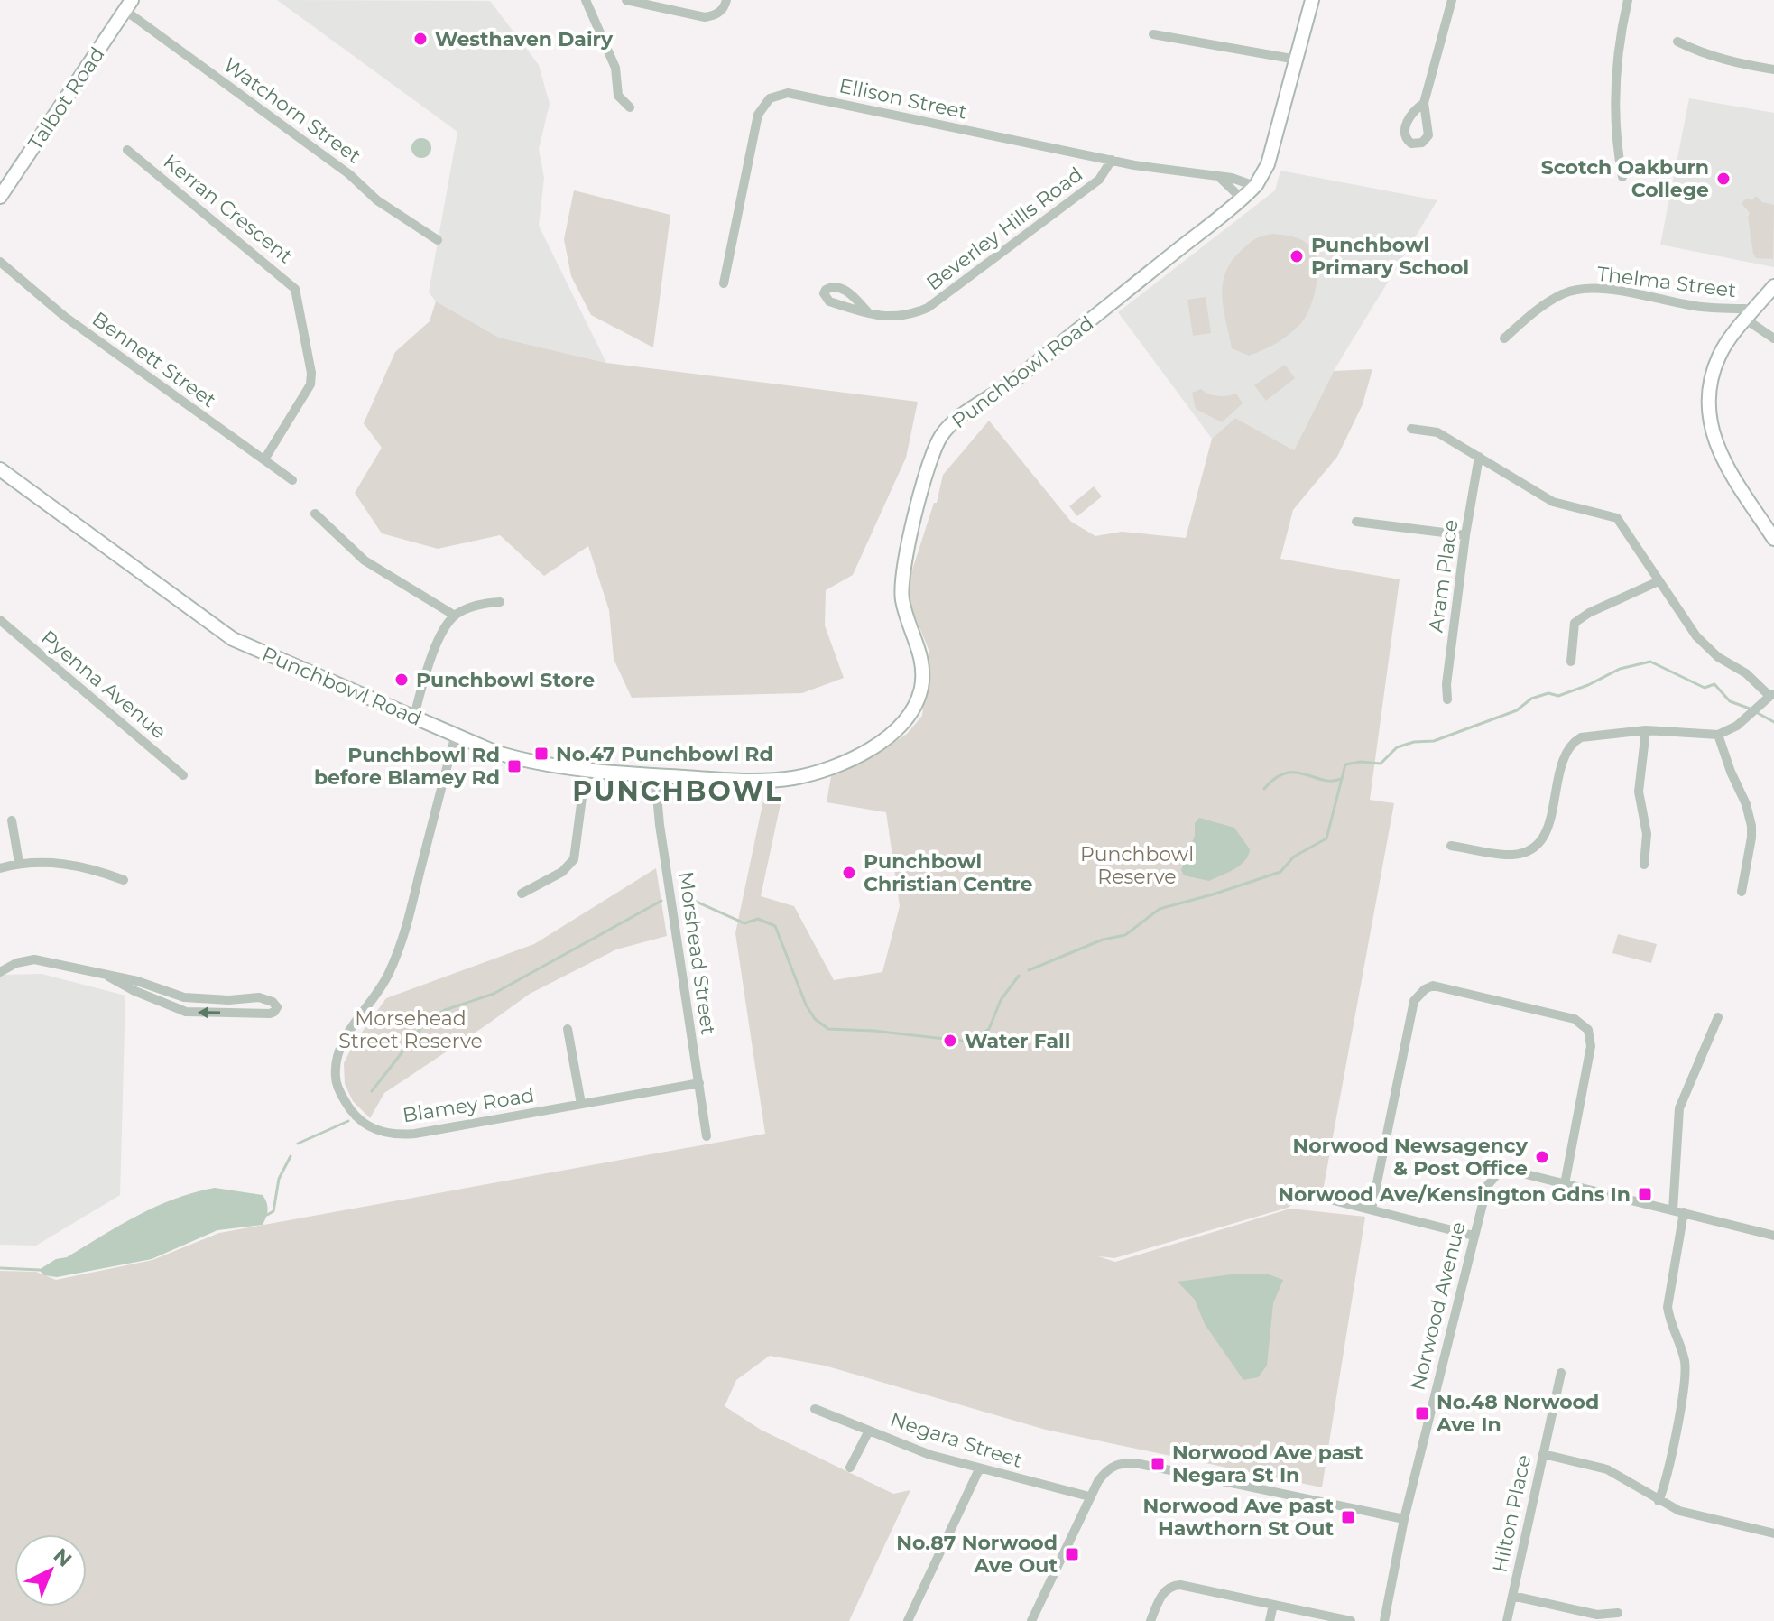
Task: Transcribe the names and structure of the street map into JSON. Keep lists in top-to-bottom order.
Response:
{
  "streets": {
    "street": [
      "Talbot Road",
      "Ellison Street",
      "Watchorn Street",
      "Kerran Crescent",
      "Beverley Hills Road",
      "Thelma Street",
      "Bennett Street",
      "Punchbowl Road",
      "Aram Place",
      "Pyenna Avenue",
      "Morshead Street",
      "Blamey Road",
      "Norwood Avenue",
      "Negara Street",
      "Hilton Place"
    ]
  },
  "crossings": [
    ["Talbot Road", "Watchorn Street"],
    ["Ellison Street", "Beverley Hills Road"],
    ["Ellison Street", "Punchbowl Road"],
    ["Kerran Crescent", "Bennett Street"],
    ["Punchbowl Road", "Morshead Street"],
    ["Punchbowl Road", "Blamey Road"],
    ["Morshead Street", "Blamey Road"]
  ],
  "districts": ["PUNCHBOWL"],
  "parks": ["Punchbowl Reserve", "Morsehead Street Reserve"],
  "places": {
    "other": [
      "Westhaven Dairy",
      "Scotch Oakburn College",
      "Punchbowl Primary School",
      "Punchbowl Store",
      "Punchbowl Christian Centre",
      "Water Fall",
      "Norwood Newsagency & Post Office"
    ],
    "transit": [
      "No.47 Punchbowl Rd",
      "Punchbowl Rd before Blamey Rd",
      "Norwood Ave/Kensington Gdns In",
      "No.48 Norwood Ave In",
      "Norwood Ave past Negara St In",
      "Norwood Ave past Hawthorn St Out",
      "No.87 Norwood Ave Out"
    ]
  },
  "north": "top right"
}
